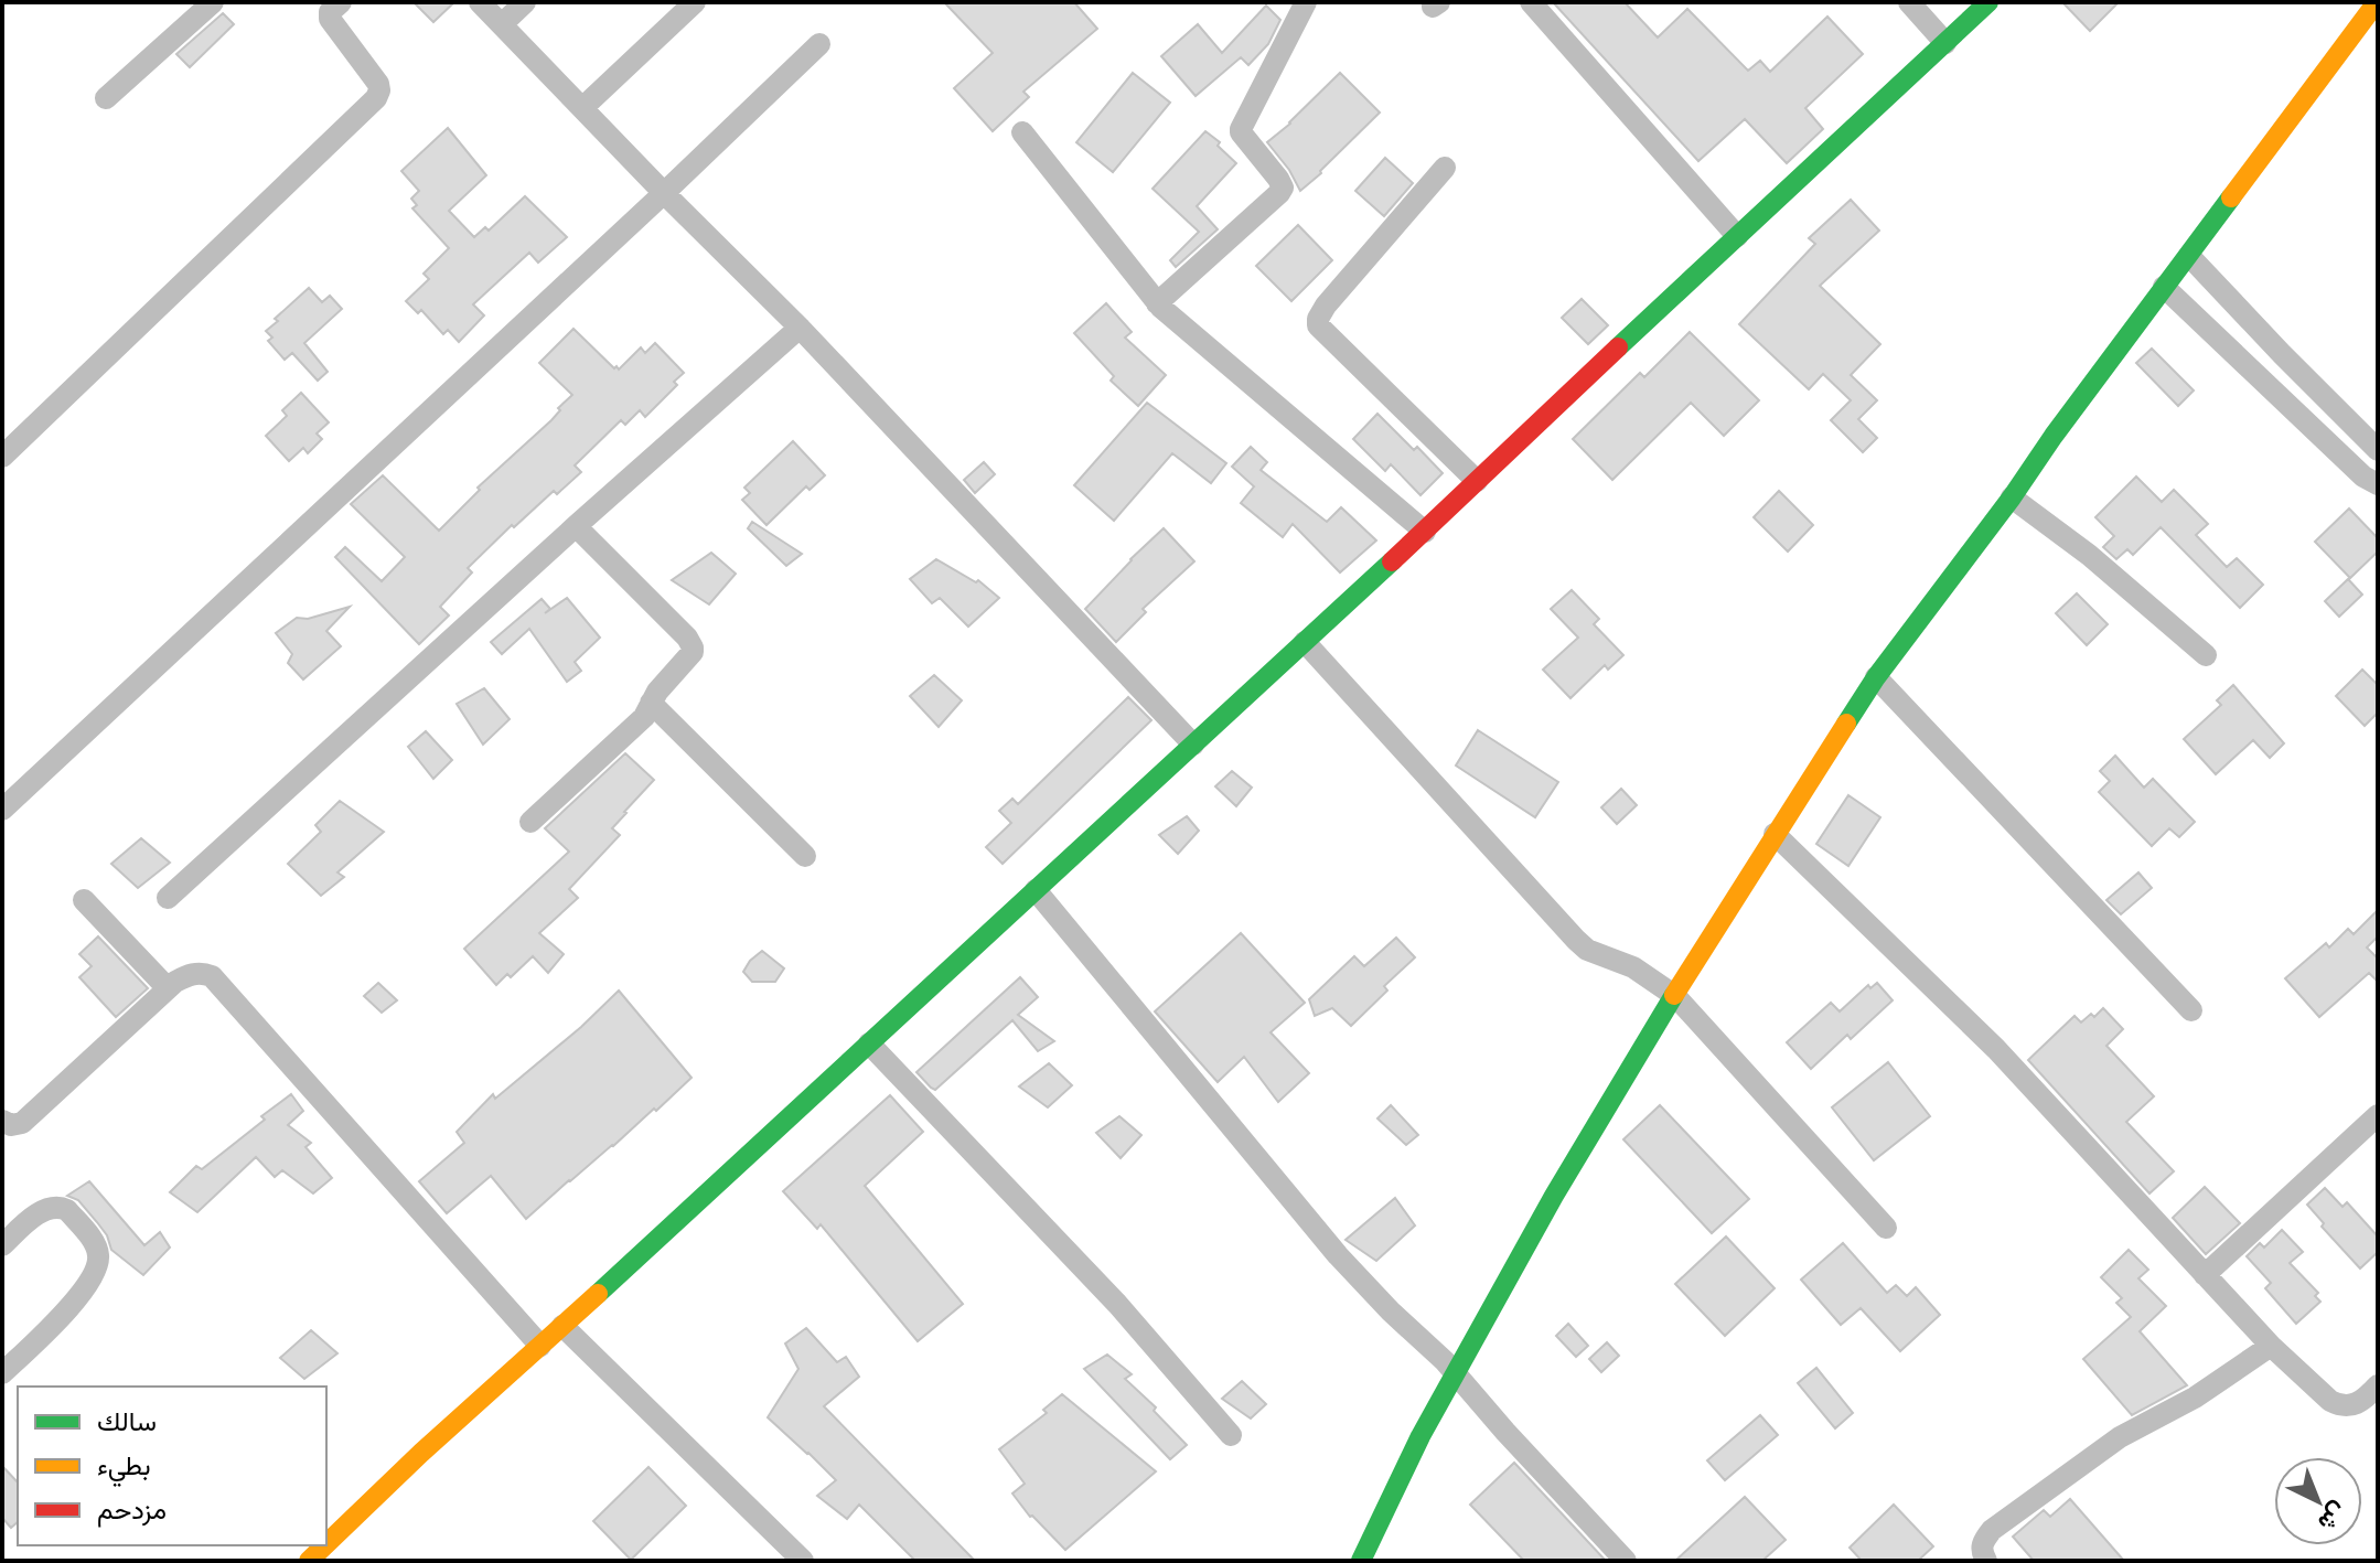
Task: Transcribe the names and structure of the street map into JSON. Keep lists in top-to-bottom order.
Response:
{
  "legend": ["سالك", "بطيء", "مزدحم"],
  "north": "bottom right"
}
